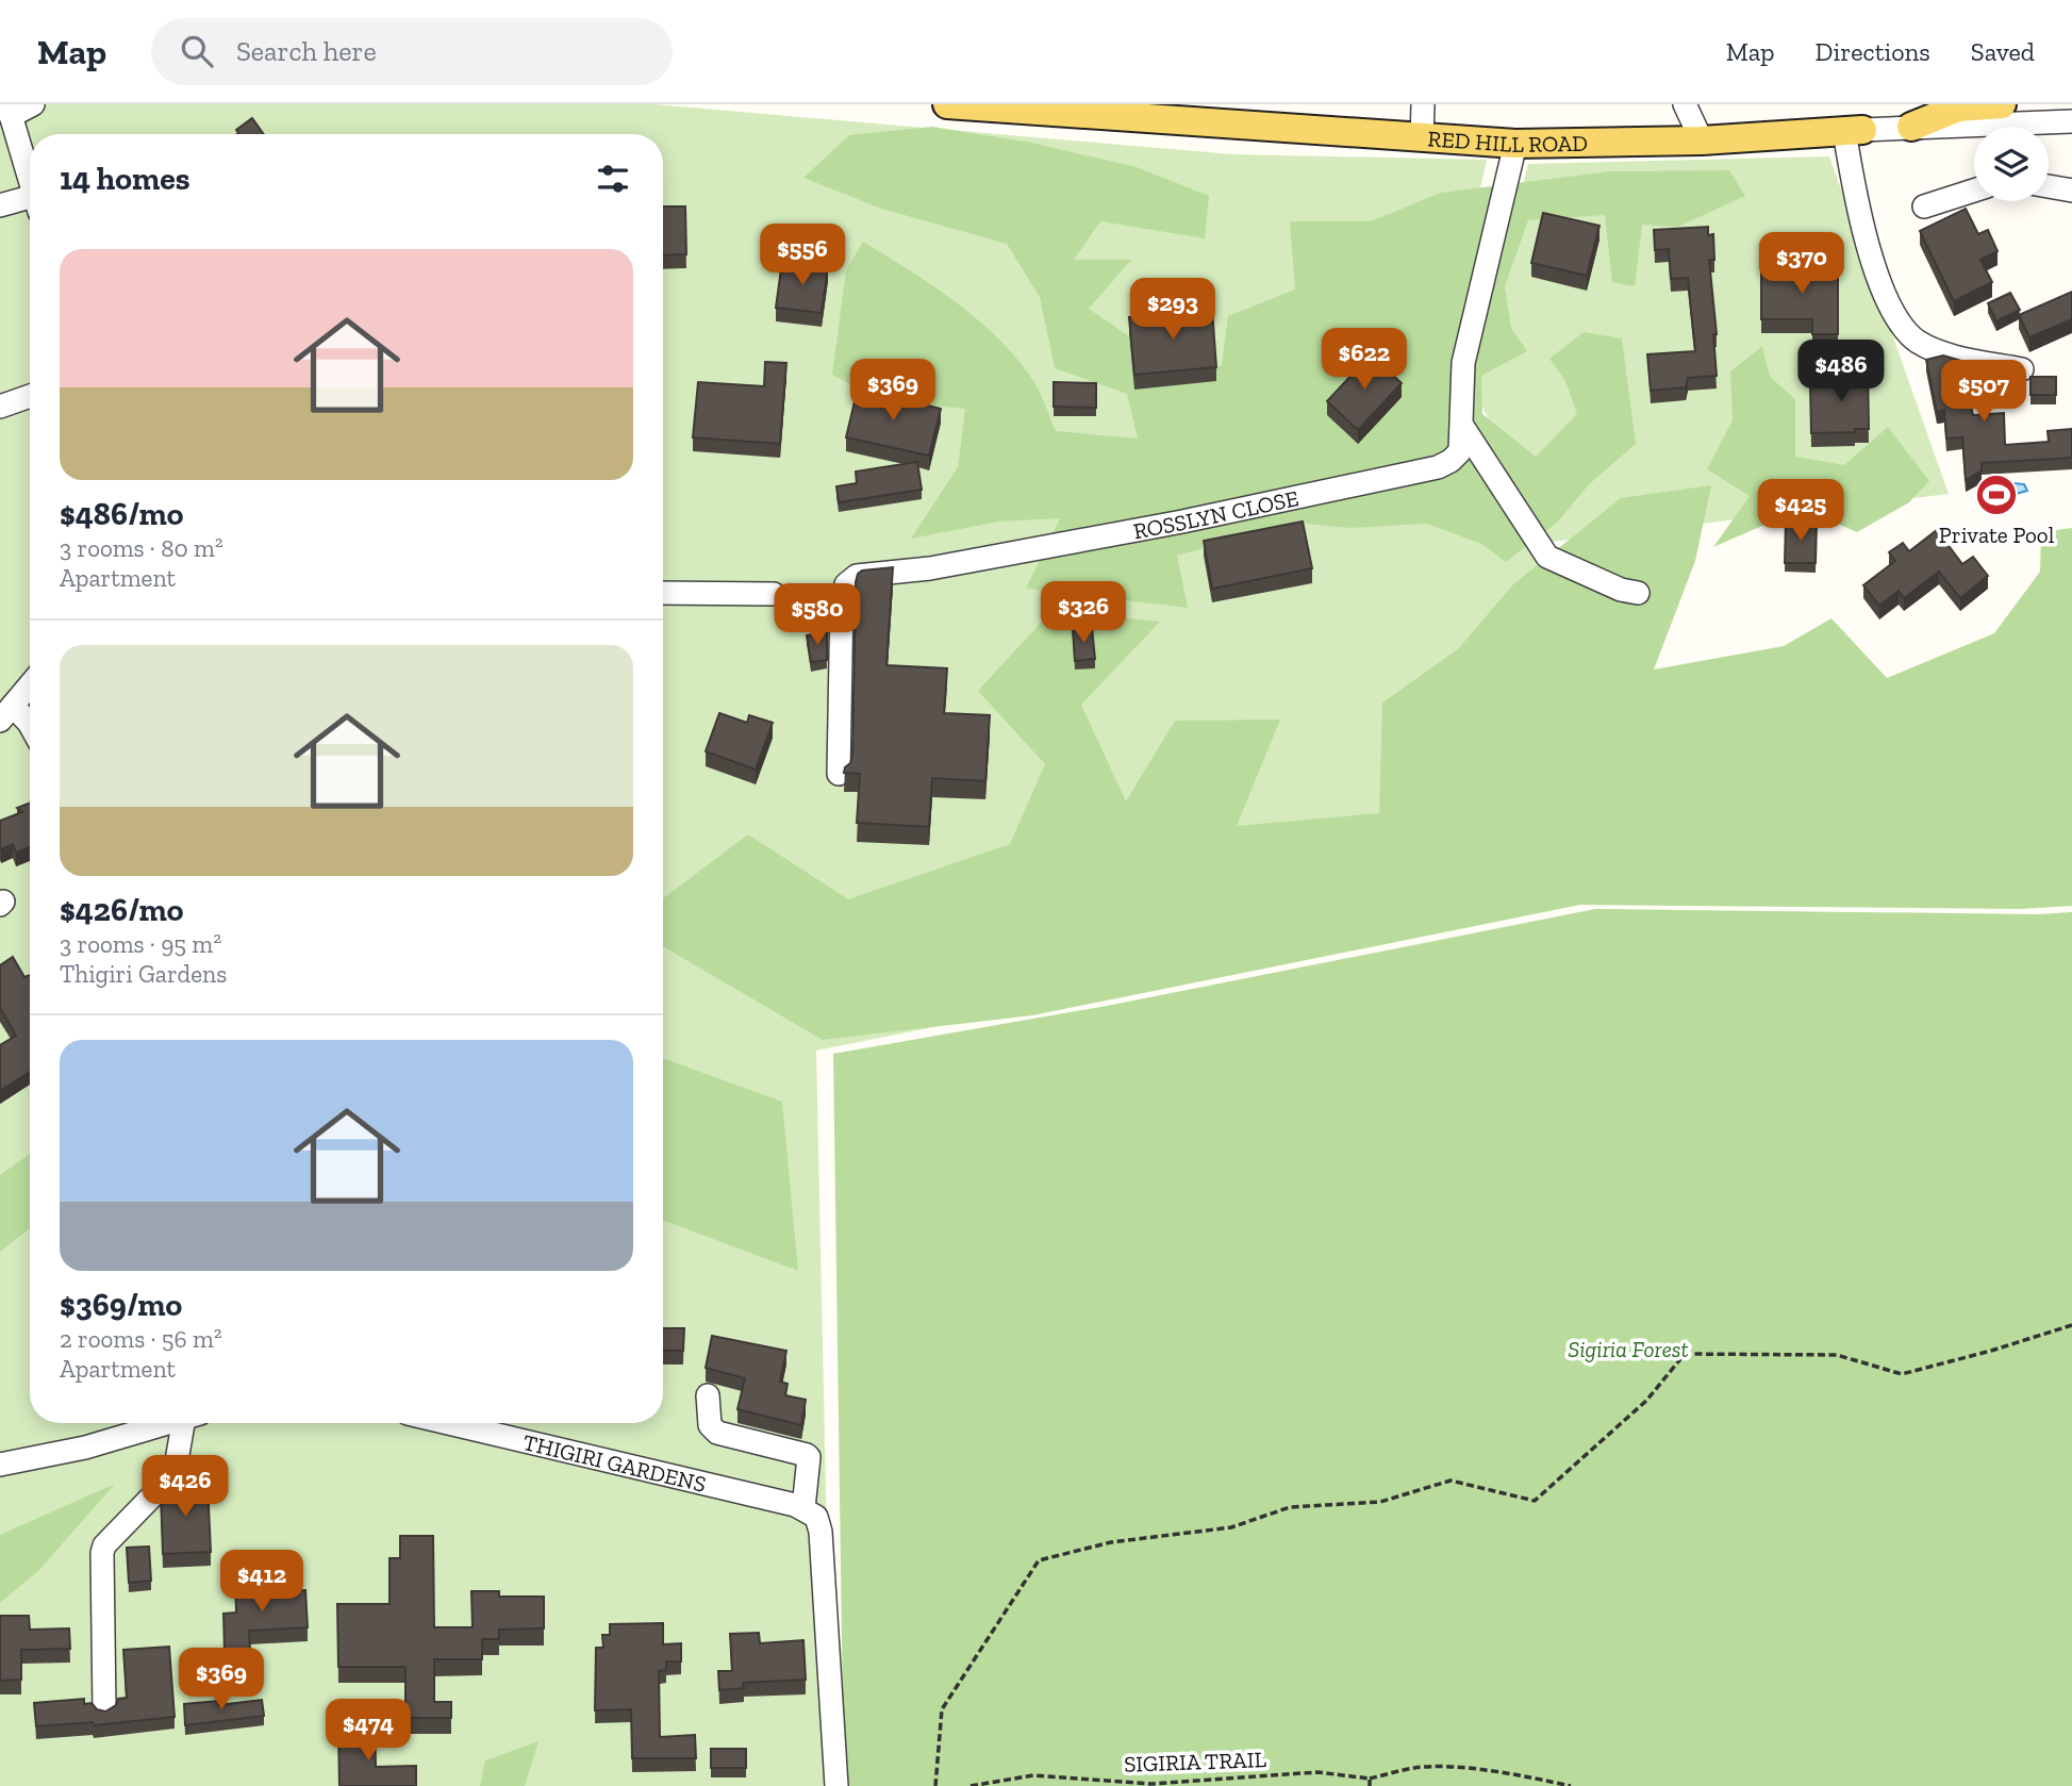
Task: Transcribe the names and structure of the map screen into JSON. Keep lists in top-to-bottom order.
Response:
{
  "streets": {
    "main road": ["RED HILL ROAD"],
    "street": ["ROSSLYN CLOSE", "THIGIRI GARDENS"],
    "path": ["SIGIRIA TRAIL"]
  },
  "crossings": [
    ["RED HILL ROAD", "ROSSLYN CLOSE"]
  ],
  "parks": ["Sigiria Forest"],
  "places": {
    "sports": ["Private Pool"]
  },
  "page": {
    "header": "Map",
    "search": "Search here",
    "nav": ["Map", "Directions", "Saved"],
    "heading": "14 homes",
    "price": [
      "$556",
      "$370",
      "$293",
      "$622",
      "$486",
      "$369",
      "$507",
      "$425",
      "$326",
      "$580",
      "$426",
      "$412",
      "$369",
      "$474"
    ],
    "list": [
      {
        "name": "$486/mo",
        "note": "3 rooms · 80 m² · Apartment"
      },
      {
        "name": "$426/mo",
        "note": "3 rooms · 95 m² · Thigiri Gardens"
      },
      {
        "name": "$369/mo",
        "note": "2 rooms · 56 m² · Apartment"
      }
    ]
  }
}
